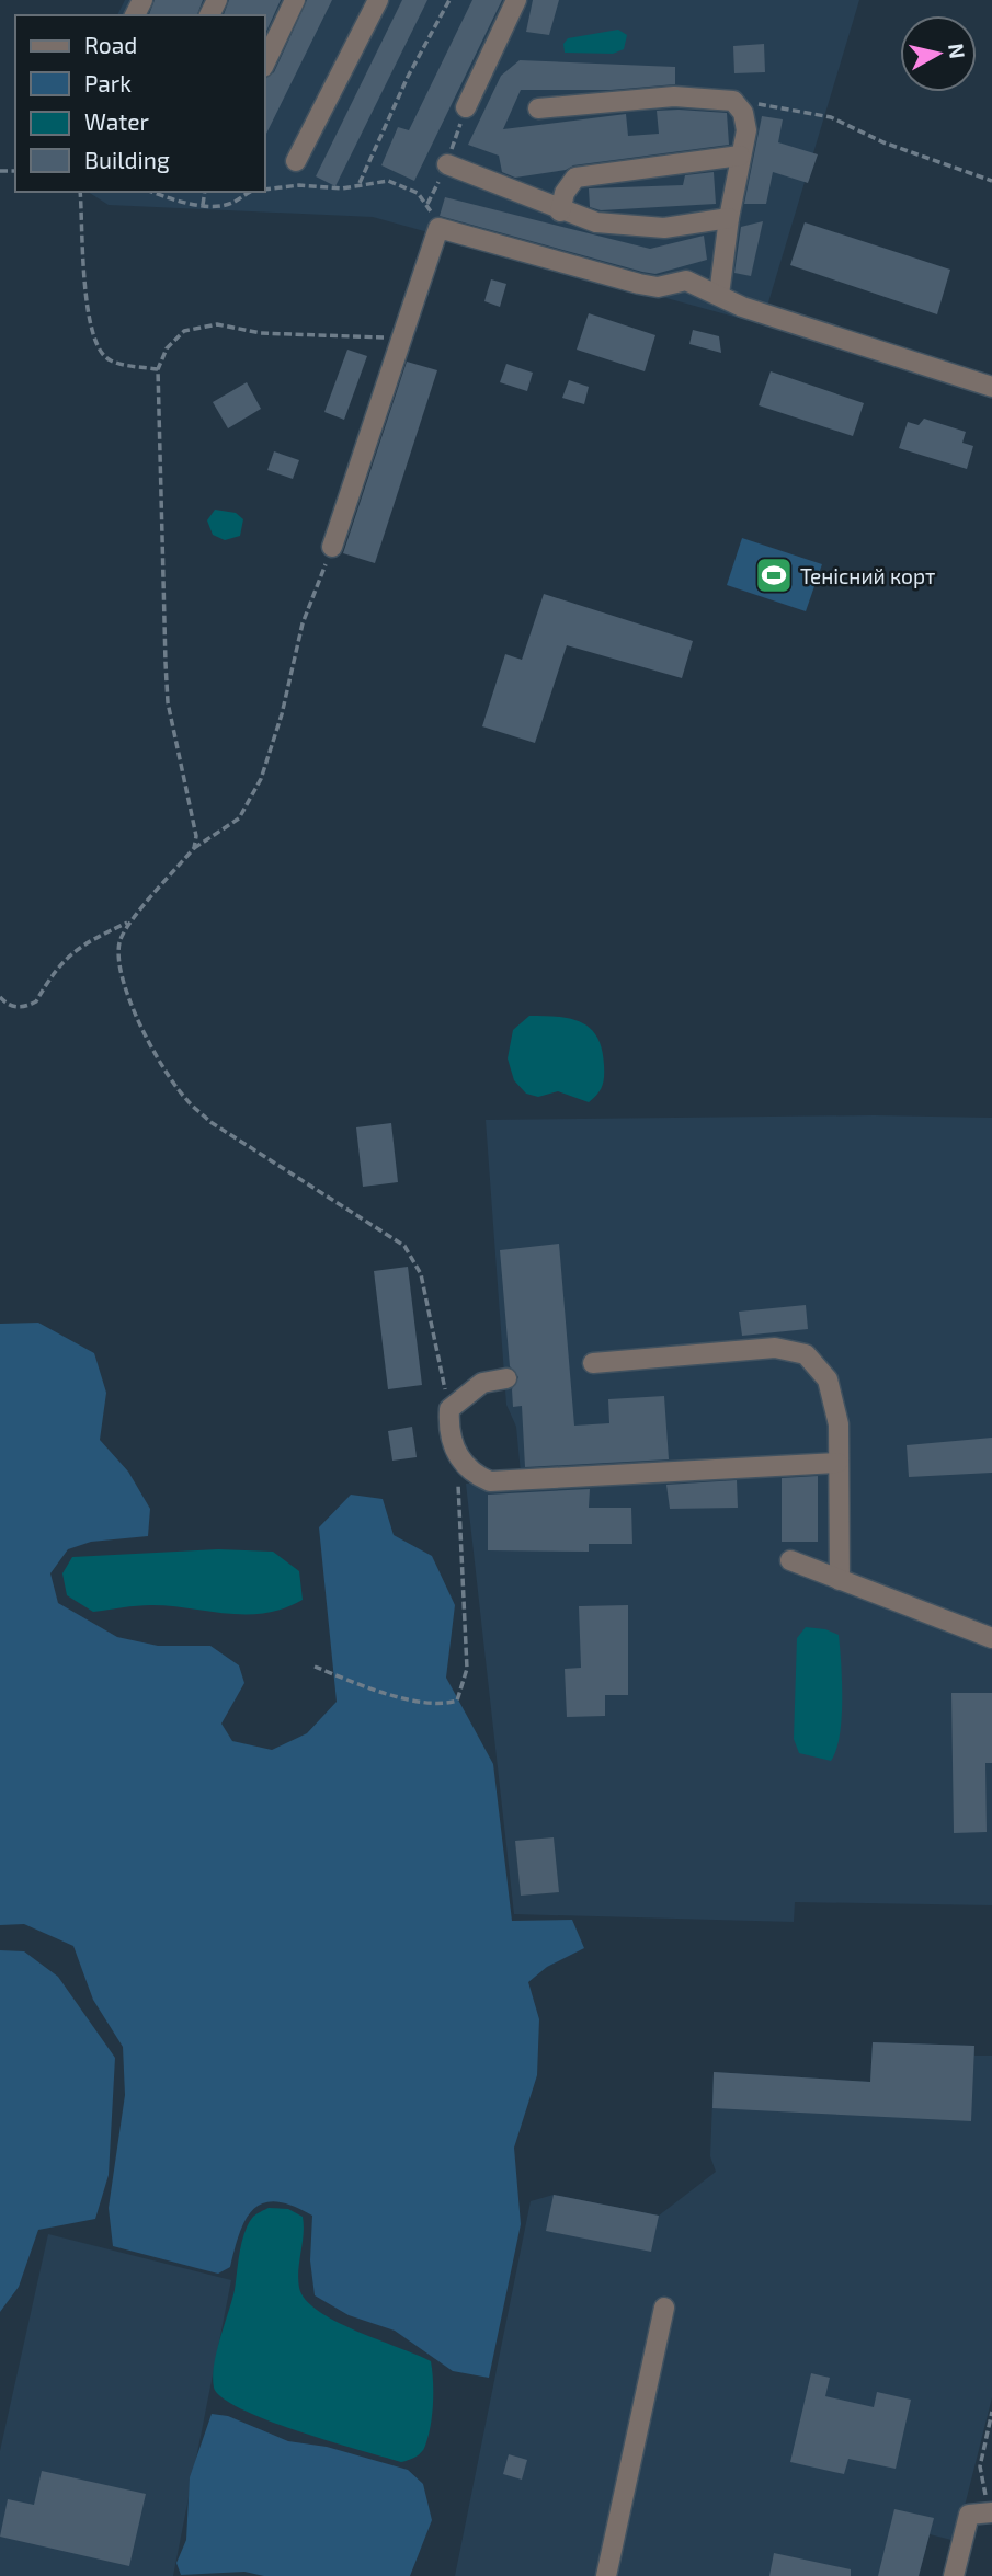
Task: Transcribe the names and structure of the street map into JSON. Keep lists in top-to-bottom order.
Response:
{
  "places": {
    "sports": ["Тенісний корт"]
  },
  "legend": [
    "Road",
    "Park",
    "Water",
    "Building"
  ],
  "north": "right"
}
